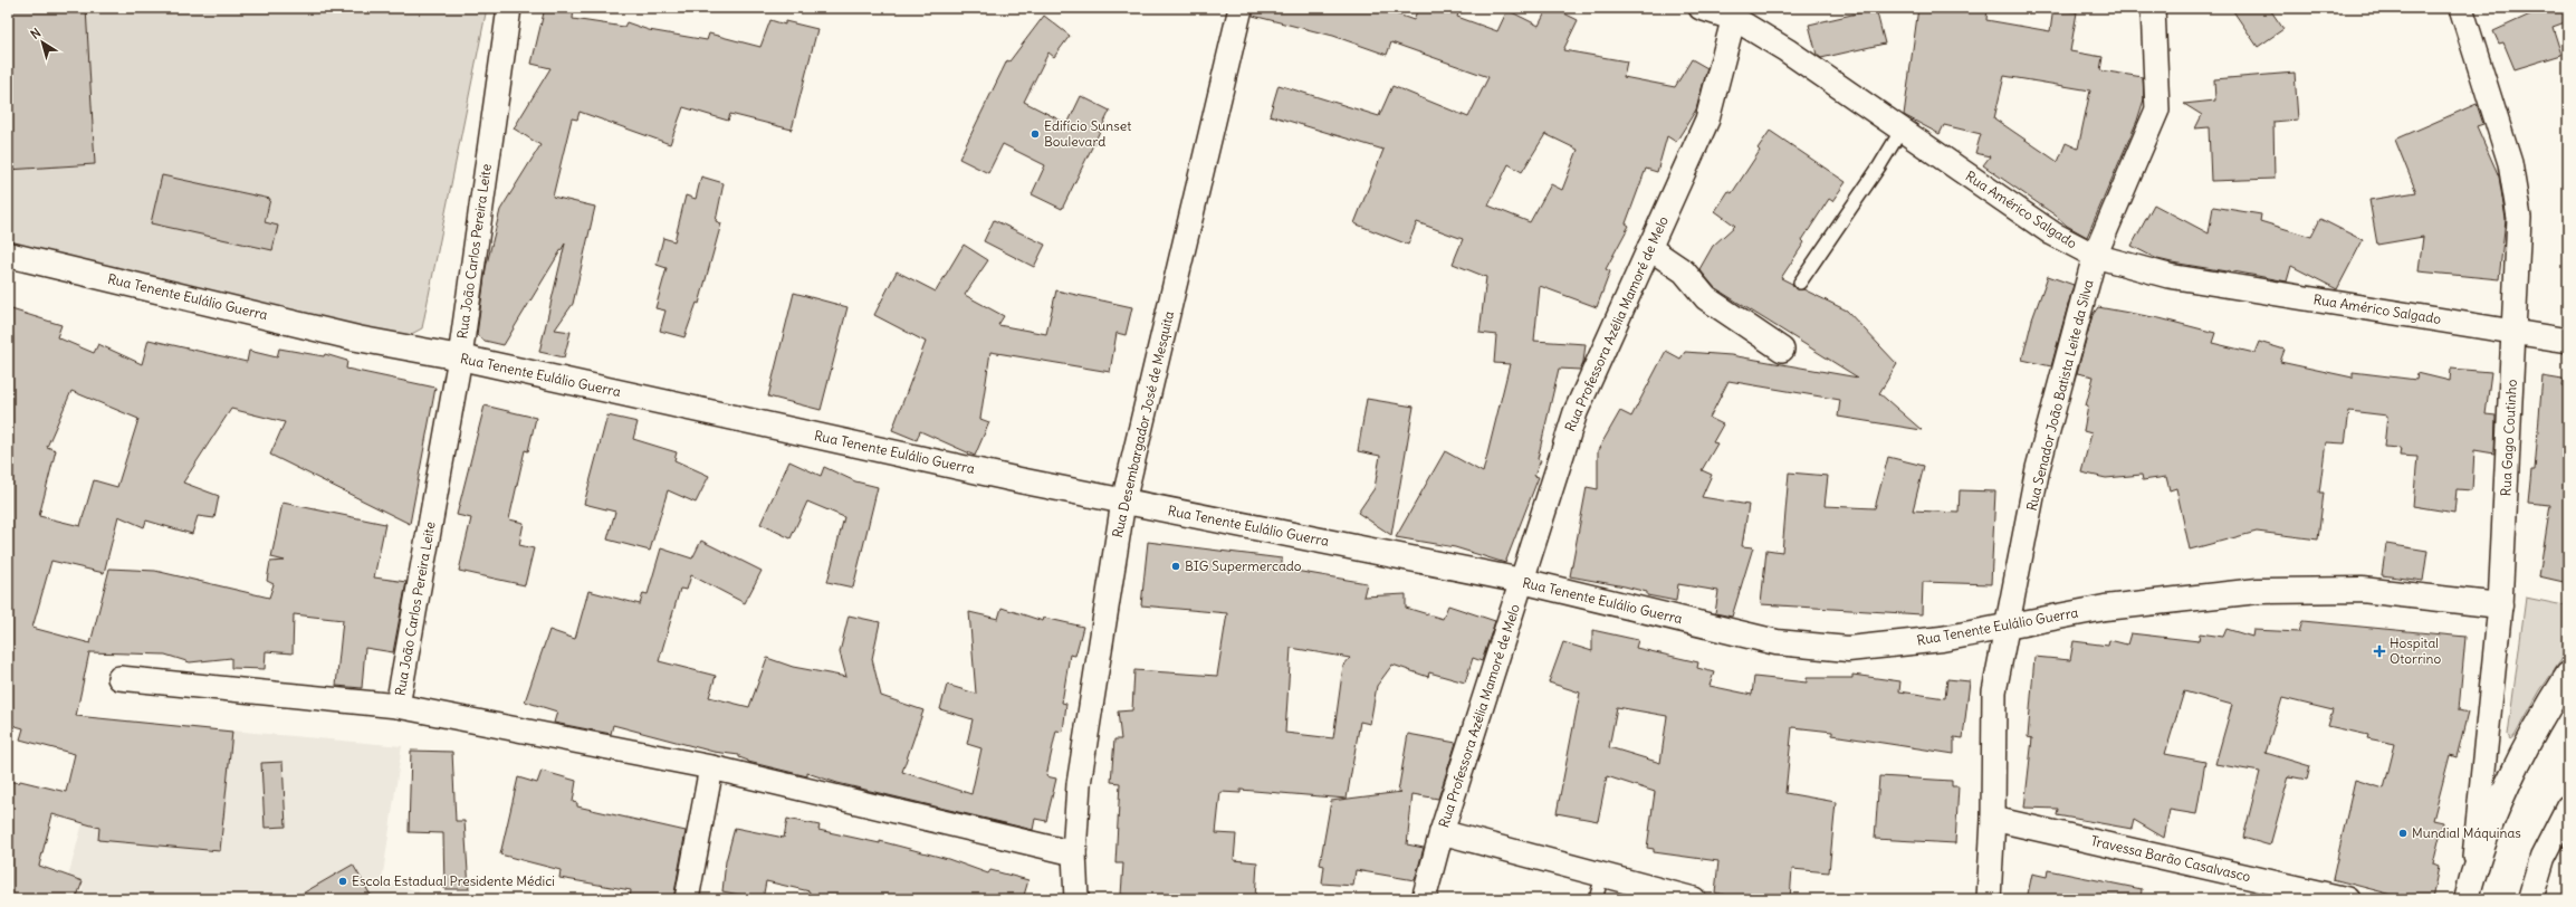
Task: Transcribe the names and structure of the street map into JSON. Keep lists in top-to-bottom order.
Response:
{
  "streets": {
    "street": [
      "Rua Américo Salgado",
      "Rua João Carlos Pereira Leite",
      "Rua Tenente Eulálio Guerra",
      "Rua Professora Azélia Mamoré de Melo",
      "Rua Senador João Batista Leite da Silva",
      "Rua Desembargador José de Mesquita",
      "Rua Gago Coutinho",
      "Travessa Barão Casalvasco"
    ]
  },
  "crossings": [
    ["Rua Américo Salgado", "Rua Professora Azélia Mamoré de Melo"],
    ["Rua Américo Salgado", "Rua Senador João Batista Leite da Silva"],
    ["Rua Américo Salgado", "Rua Gago Coutinho"],
    ["Rua João Carlos Pereira Leite", "Rua Tenente Eulálio Guerra"],
    ["Rua Tenente Eulálio Guerra", "Rua Professora Azélia Mamoré de Melo"],
    ["Rua Tenente Eulálio Guerra", "Rua Senador João Batista Leite da Silva"],
    ["Rua Tenente Eulálio Guerra", "Rua Desembargador José de Mesquita"],
    ["Rua Tenente Eulálio Guerra", "Rua Gago Coutinho"],
    ["Rua Senador João Batista Leite da Silva", "Travessa Barão Casalvasco"]
  ],
  "places": {
    "other": [
      "Edifício Sunset Boulevard",
      "BIG Supermercado",
      "Mundial Máquinas",
      "Escola Estadual Presidente Médici"
    ],
    "health": ["Hospital Otorrino"]
  },
  "north": "top left"
}
